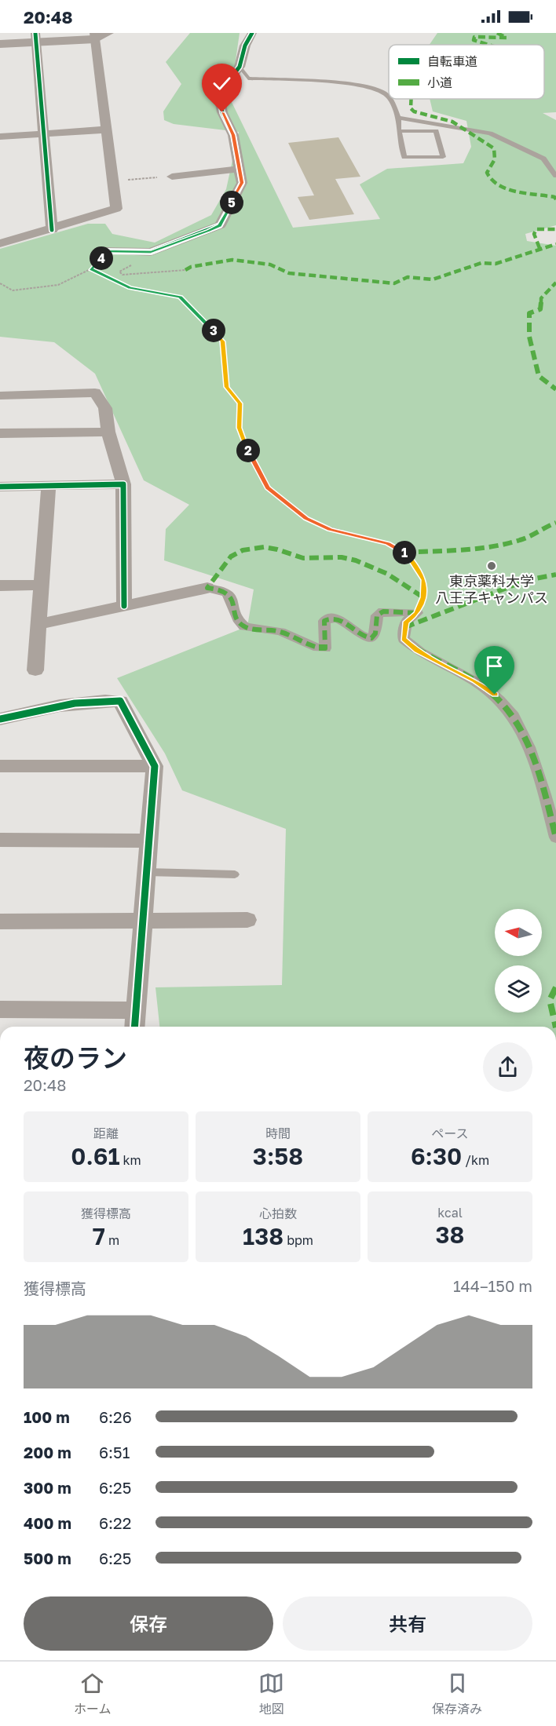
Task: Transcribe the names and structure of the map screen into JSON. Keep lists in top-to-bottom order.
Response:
{
  "places": ["東京薬科大学 八王子キャンパス"],
  "legend": ["自転車道", "小道"],
  "north": "left",
  "page": {
    "status": "20:48",
    "pins": [
      "5",
      "4",
      "3",
      "2",
      "1"
    ],
    "heading": ["夜のラン", "20:48"],
    "stats": [
      ["距離", "0.61 km"],
      ["時間", "3:58"],
      ["ペース", "6:30 /km"],
      ["獲得標高", "7 m"],
      ["心拍数", "138 bpm"],
      ["kcal", "38"]
    ],
    "chart": ["獲得標高", "144–150 m"],
    "list": [
      {
        "name": "100 m",
        "note": "6:26"
      },
      {
        "name": "200 m",
        "note": "6:51"
      },
      {
        "name": "300 m",
        "note": "6:25"
      },
      {
        "name": "400 m",
        "note": "6:22"
      },
      {
        "name": "500 m",
        "note": "6:25"
      }
    ],
    "buttons": ["保存", "共有"],
    "tabs": ["ホーム", "地図", "保存済み"]
  }
}
